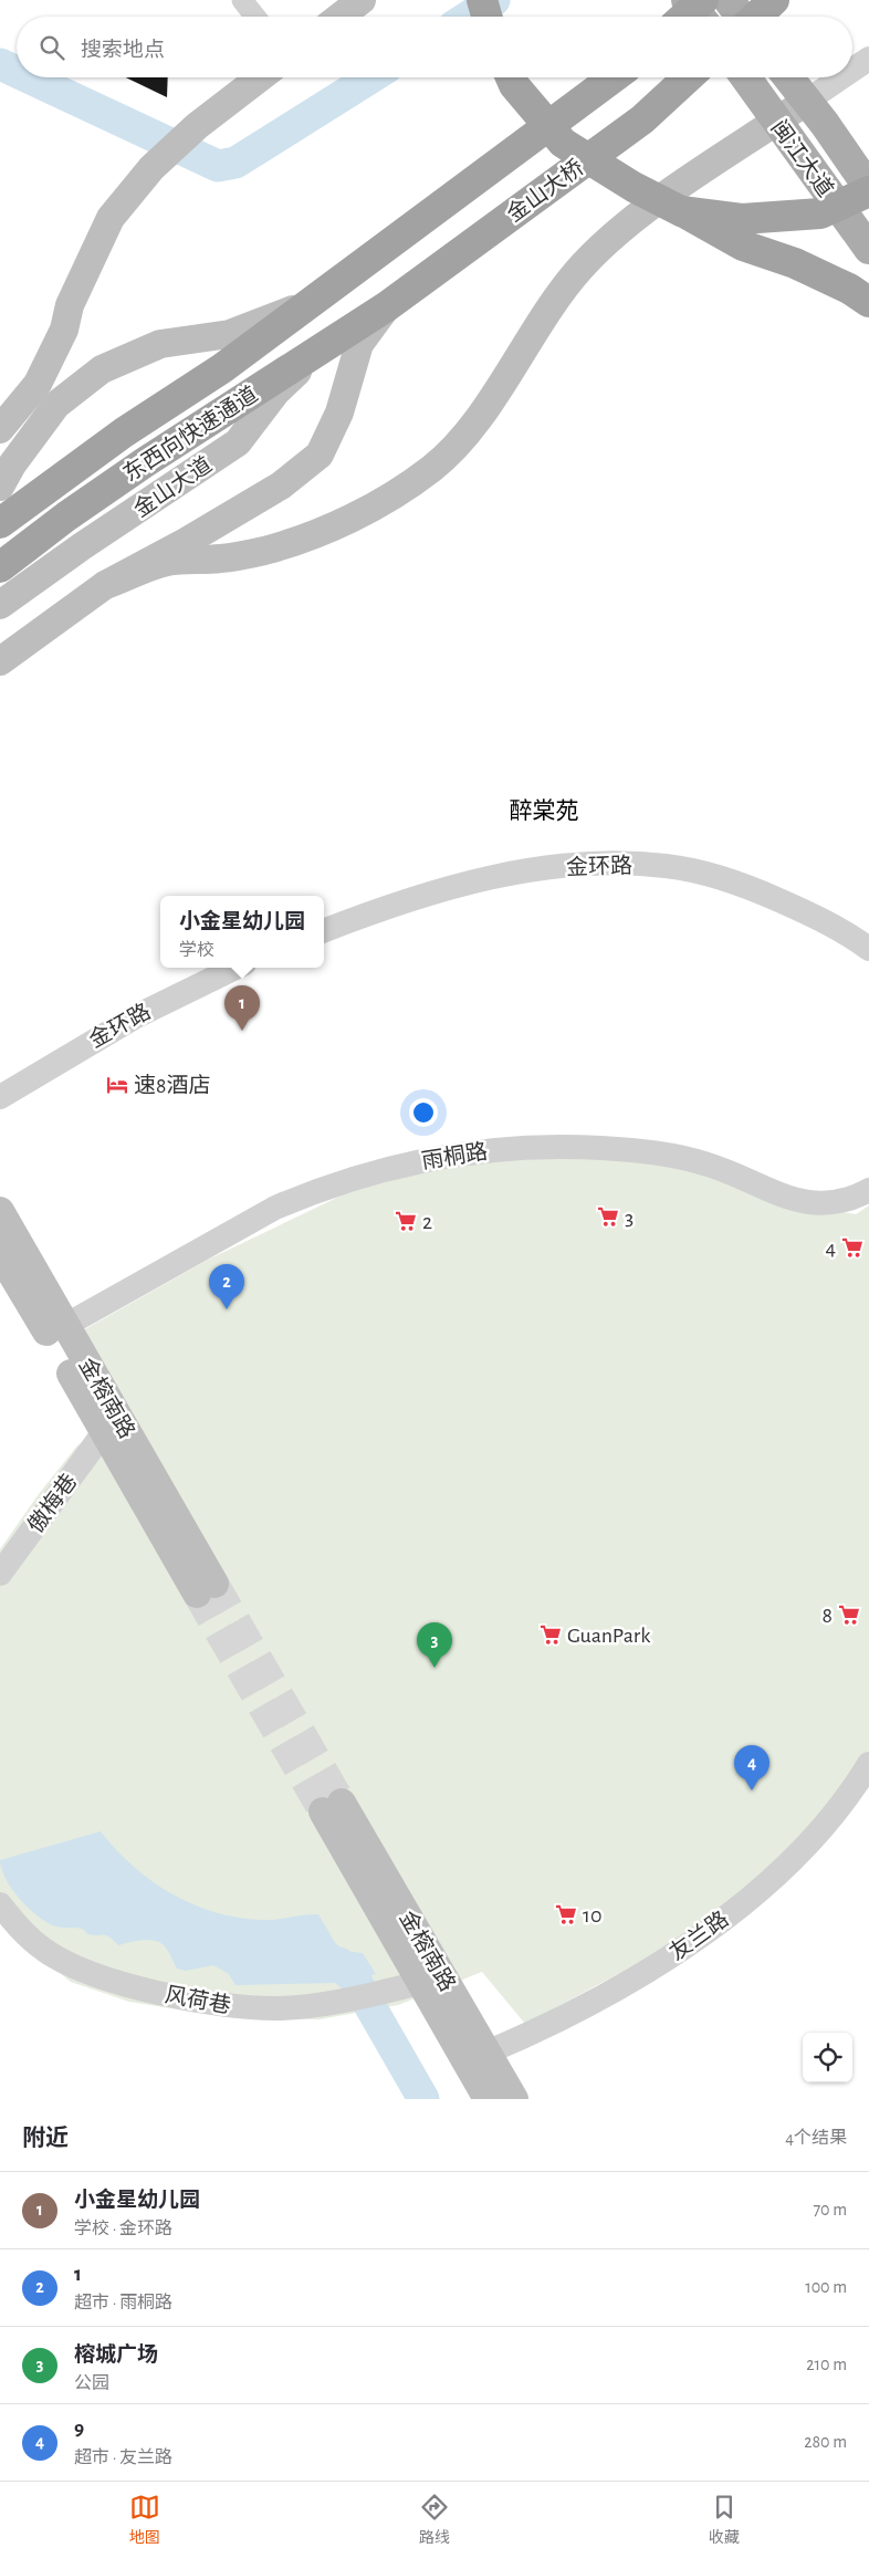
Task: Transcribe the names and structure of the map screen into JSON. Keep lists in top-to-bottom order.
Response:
{
  "streets": {
    "highway": ["金山大桥", "东西向快速通道"],
    "main road": ["闽江大道", "金山大道", "金榕南路"],
    "street": [
      "金环路",
      "雨桐路",
      "傲梅巷",
      "友兰路",
      "风荷巷"
    ]
  },
  "crossings": [
    ["金山大桥", "东西向快速通道"],
    ["东西向快速通道", "金山大道"],
    ["雨桐路", "金榕南路"],
    ["金榕南路", "傲梅巷"],
    ["金榕南路", "友兰路"],
    ["金榕南路", "风荷巷"]
  ],
  "districts": ["醉棠苑"],
  "places": {
    "hotel": ["速8酒店"],
    "supermarket": [
      "3",
      "2",
      "4",
      "8",
      "GuanPark",
      "10"
    ]
  },
  "page": {
    "search": "搜索地点",
    "popup": ["小金星幼儿园", "学校"],
    "pins": [
      "1",
      "2",
      "3",
      "4"
    ],
    "heading": ["附近", "4个结果"],
    "list": [
      {
        "mark": "1",
        "name": "小金星幼儿园",
        "note": "学校 · 金环路",
        "value": "70 m"
      },
      {
        "mark": "2",
        "name": "1",
        "note": "超市 · 雨桐路",
        "value": "100 m"
      },
      {
        "mark": "3",
        "name": "榕城广场",
        "note": "公园",
        "value": "210 m"
      },
      {
        "mark": "4",
        "name": "9",
        "note": "超市 · 友兰路",
        "value": "280 m"
      }
    ],
    "nav": ["地图", "路线", "收藏"]
  }
}
